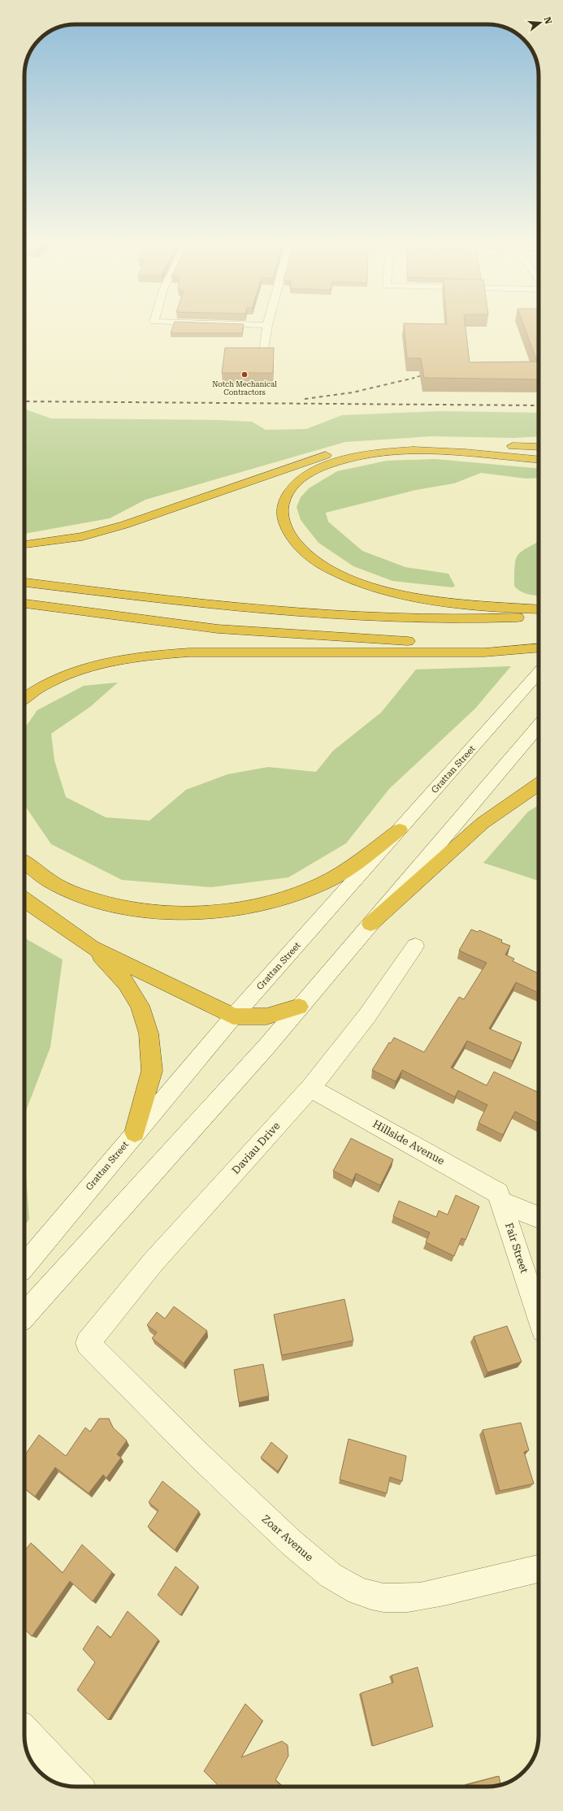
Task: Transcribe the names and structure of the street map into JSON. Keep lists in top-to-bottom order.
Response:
{
  "streets": {
    "street": [
      "Grattan Street",
      "Hillside Avenue",
      "Daviau Drive",
      "Fair Street",
      "Zoar Avenue"
    ]
  },
  "crossings": [
    ["Hillside Avenue", "Daviau Drive"],
    ["Hillside Avenue", "Fair Street"],
    ["Daviau Drive", "Zoar Avenue"]
  ],
  "places": ["Notch Mechanical Contractors"],
  "north": "right"
}
